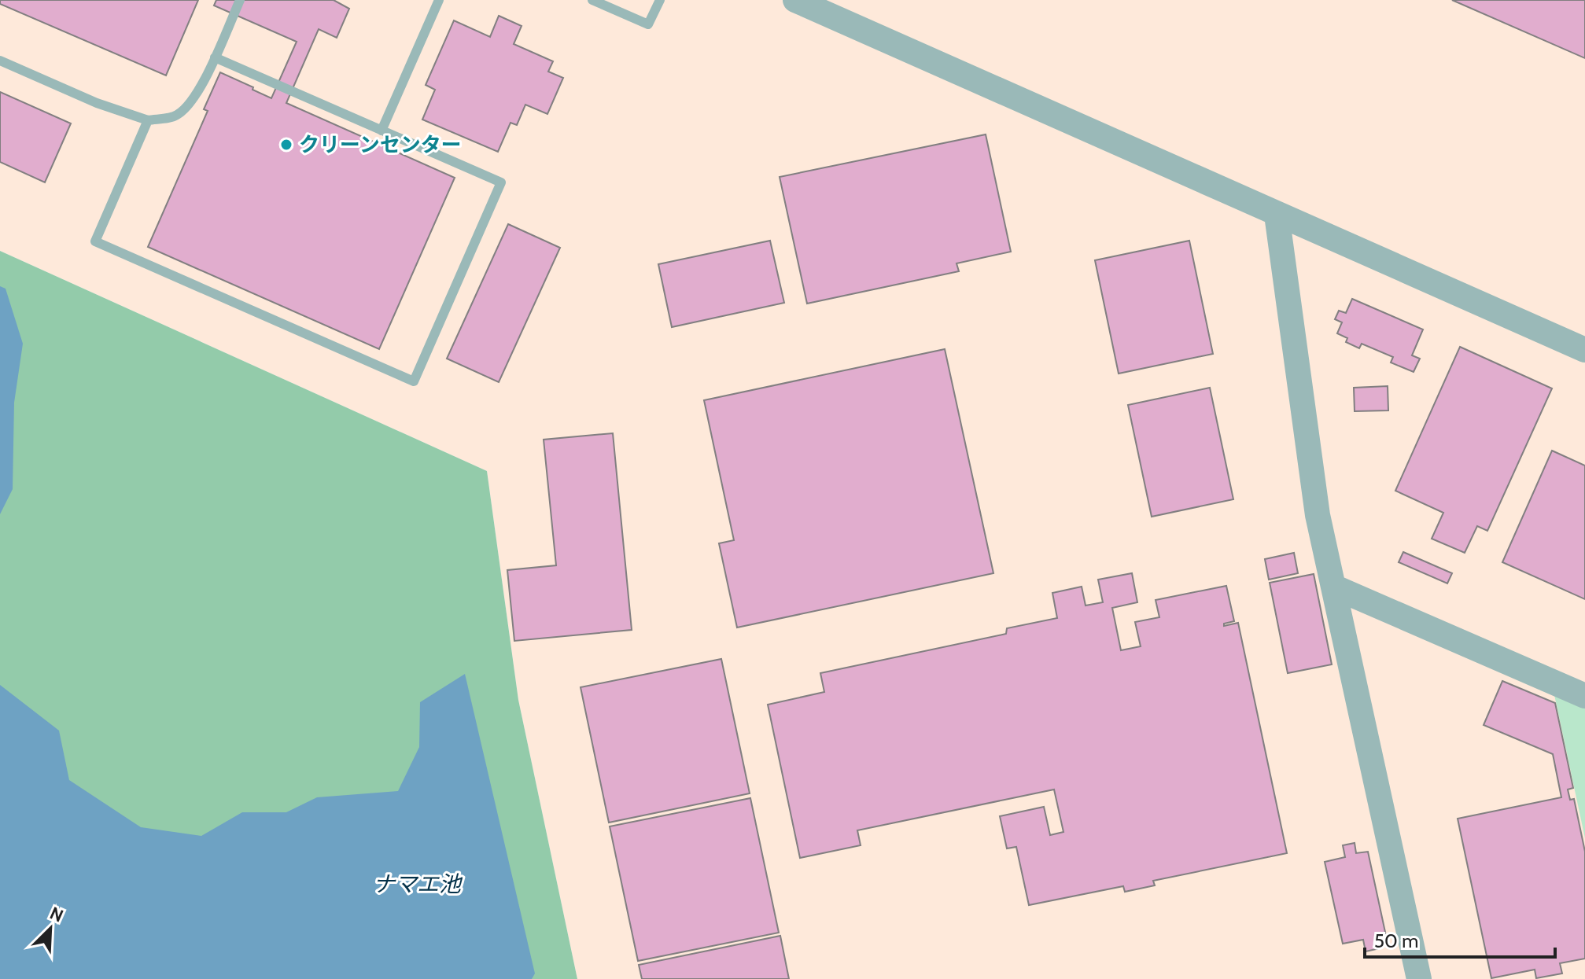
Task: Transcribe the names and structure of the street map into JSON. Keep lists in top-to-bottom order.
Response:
{
  "water": ["ナマエ池"],
  "places": ["クリーンセンター"],
  "scale_bar": "50 m",
  "north": "top right"
}
